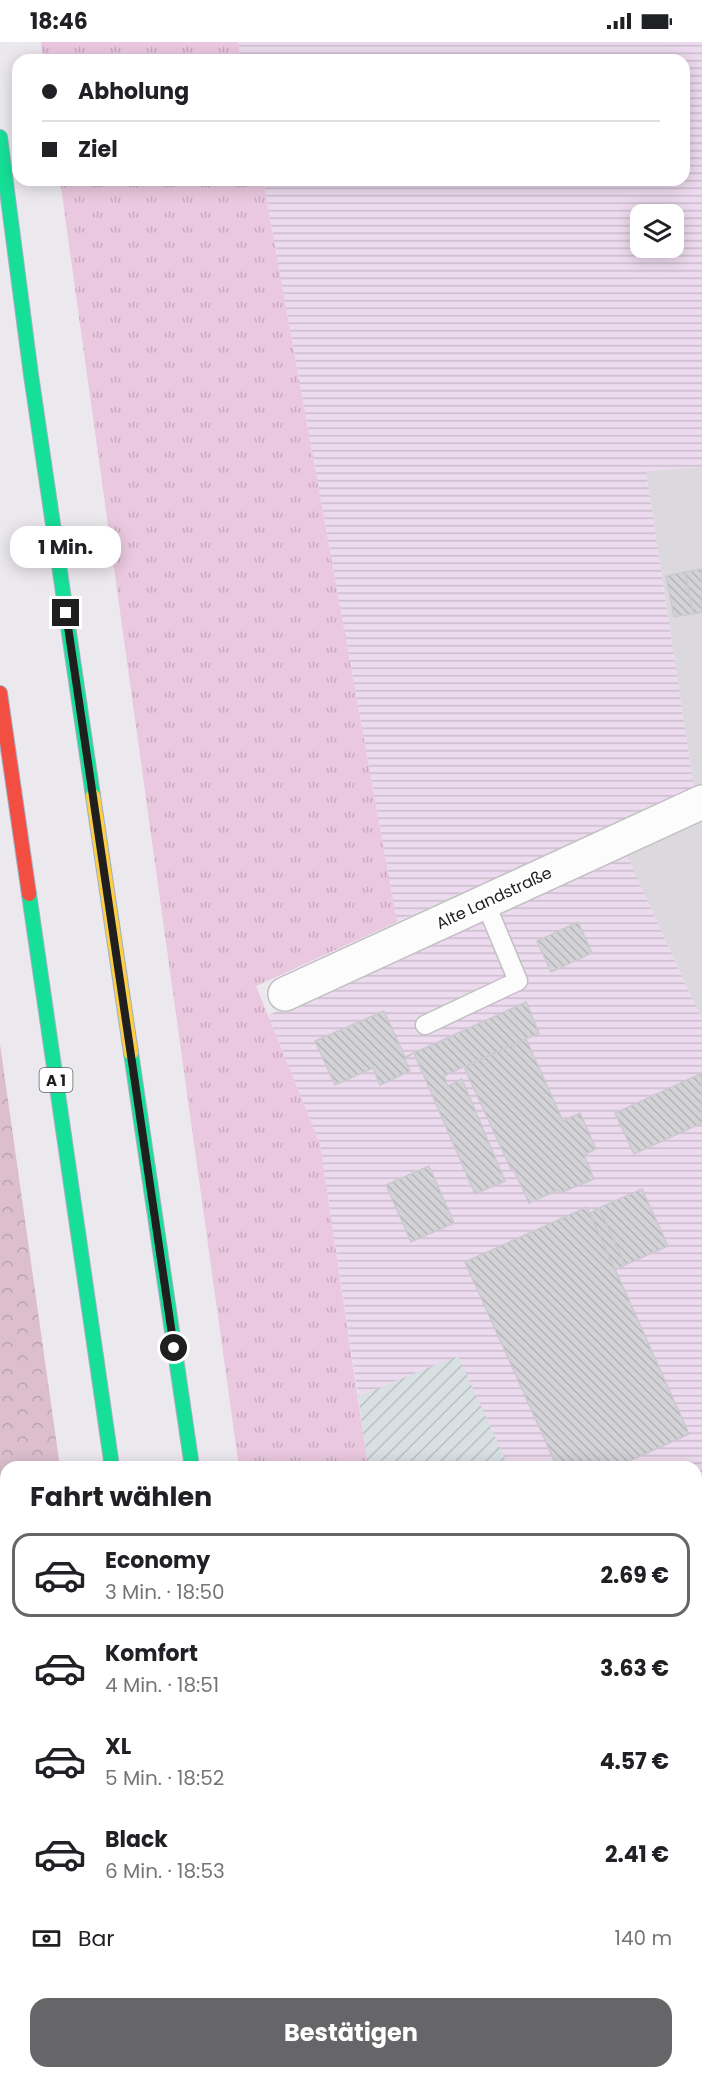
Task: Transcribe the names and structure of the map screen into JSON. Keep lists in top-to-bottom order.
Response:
{
  "streets": {
    "highway": ["A 1"],
    "street": ["Alte Landstraße"]
  },
  "page": {
    "status": "18:46",
    "banner": ["Abholung", "Ziel"],
    "bubble": "1 Min.",
    "heading": "Fahrt wählen",
    "list": [
      {
        "name": "Economy",
        "note": "3 Min. · 18:50",
        "value": "2.69 €"
      },
      {
        "name": "Komfort",
        "note": "4 Min. · 18:51",
        "value": "3.63 €"
      },
      {
        "name": "XL",
        "note": "5 Min. · 18:52",
        "value": "4.57 €"
      },
      {
        "name": "Black",
        "note": "6 Min. · 18:53",
        "value": "2.41 €"
      }
    ],
    "pay": ["Bar", "140 m"],
    "buttons": "Bestätigen"
  }
}
